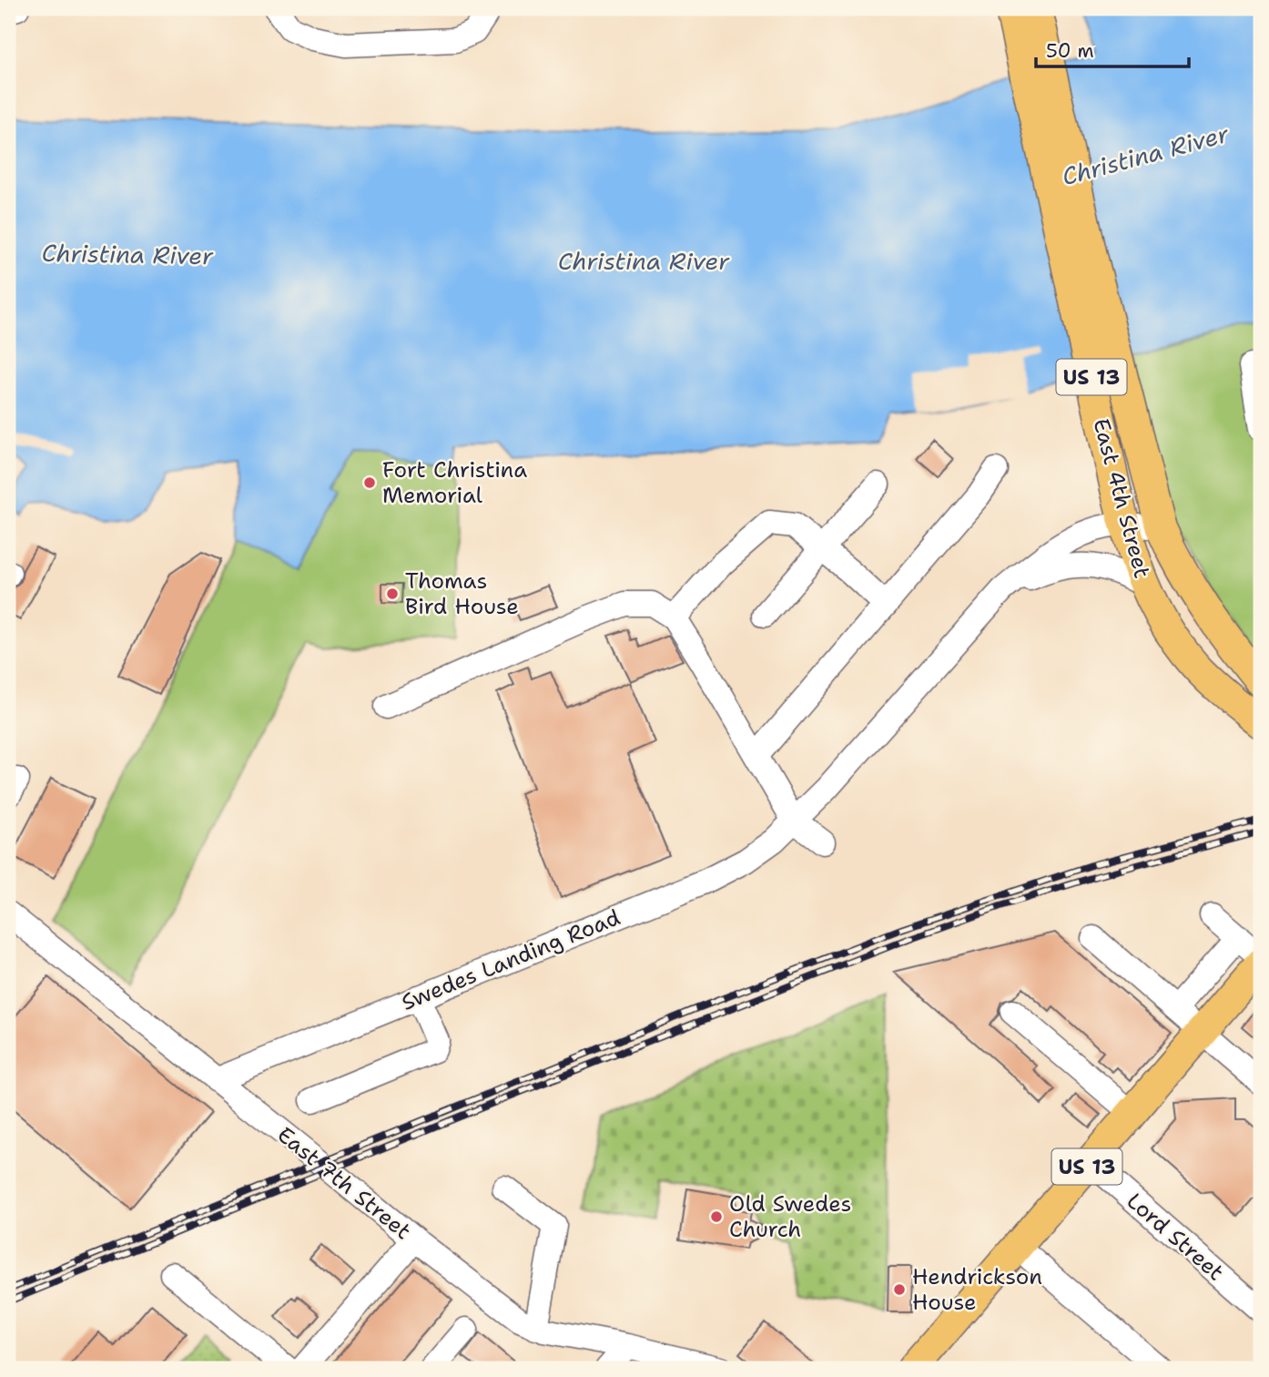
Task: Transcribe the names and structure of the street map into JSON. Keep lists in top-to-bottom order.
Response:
{
  "streets": {
    "main road": ["US 13", "East 4th Street"],
    "street": ["Swedes Landing Road", "East 7th Street", "Lord Street"]
  },
  "crossings": [
    ["US 13", "Lord Street"],
    ["East 4th Street", "Swedes Landing Road"],
    ["Swedes Landing Road", "East 7th Street"]
  ],
  "water": ["Christina River"],
  "places": [
    "Fort Christina Memorial",
    "Thomas Bird House",
    "Old Swedes Church",
    "Hendrickson House"
  ],
  "scale_bar": "50 m"
}
